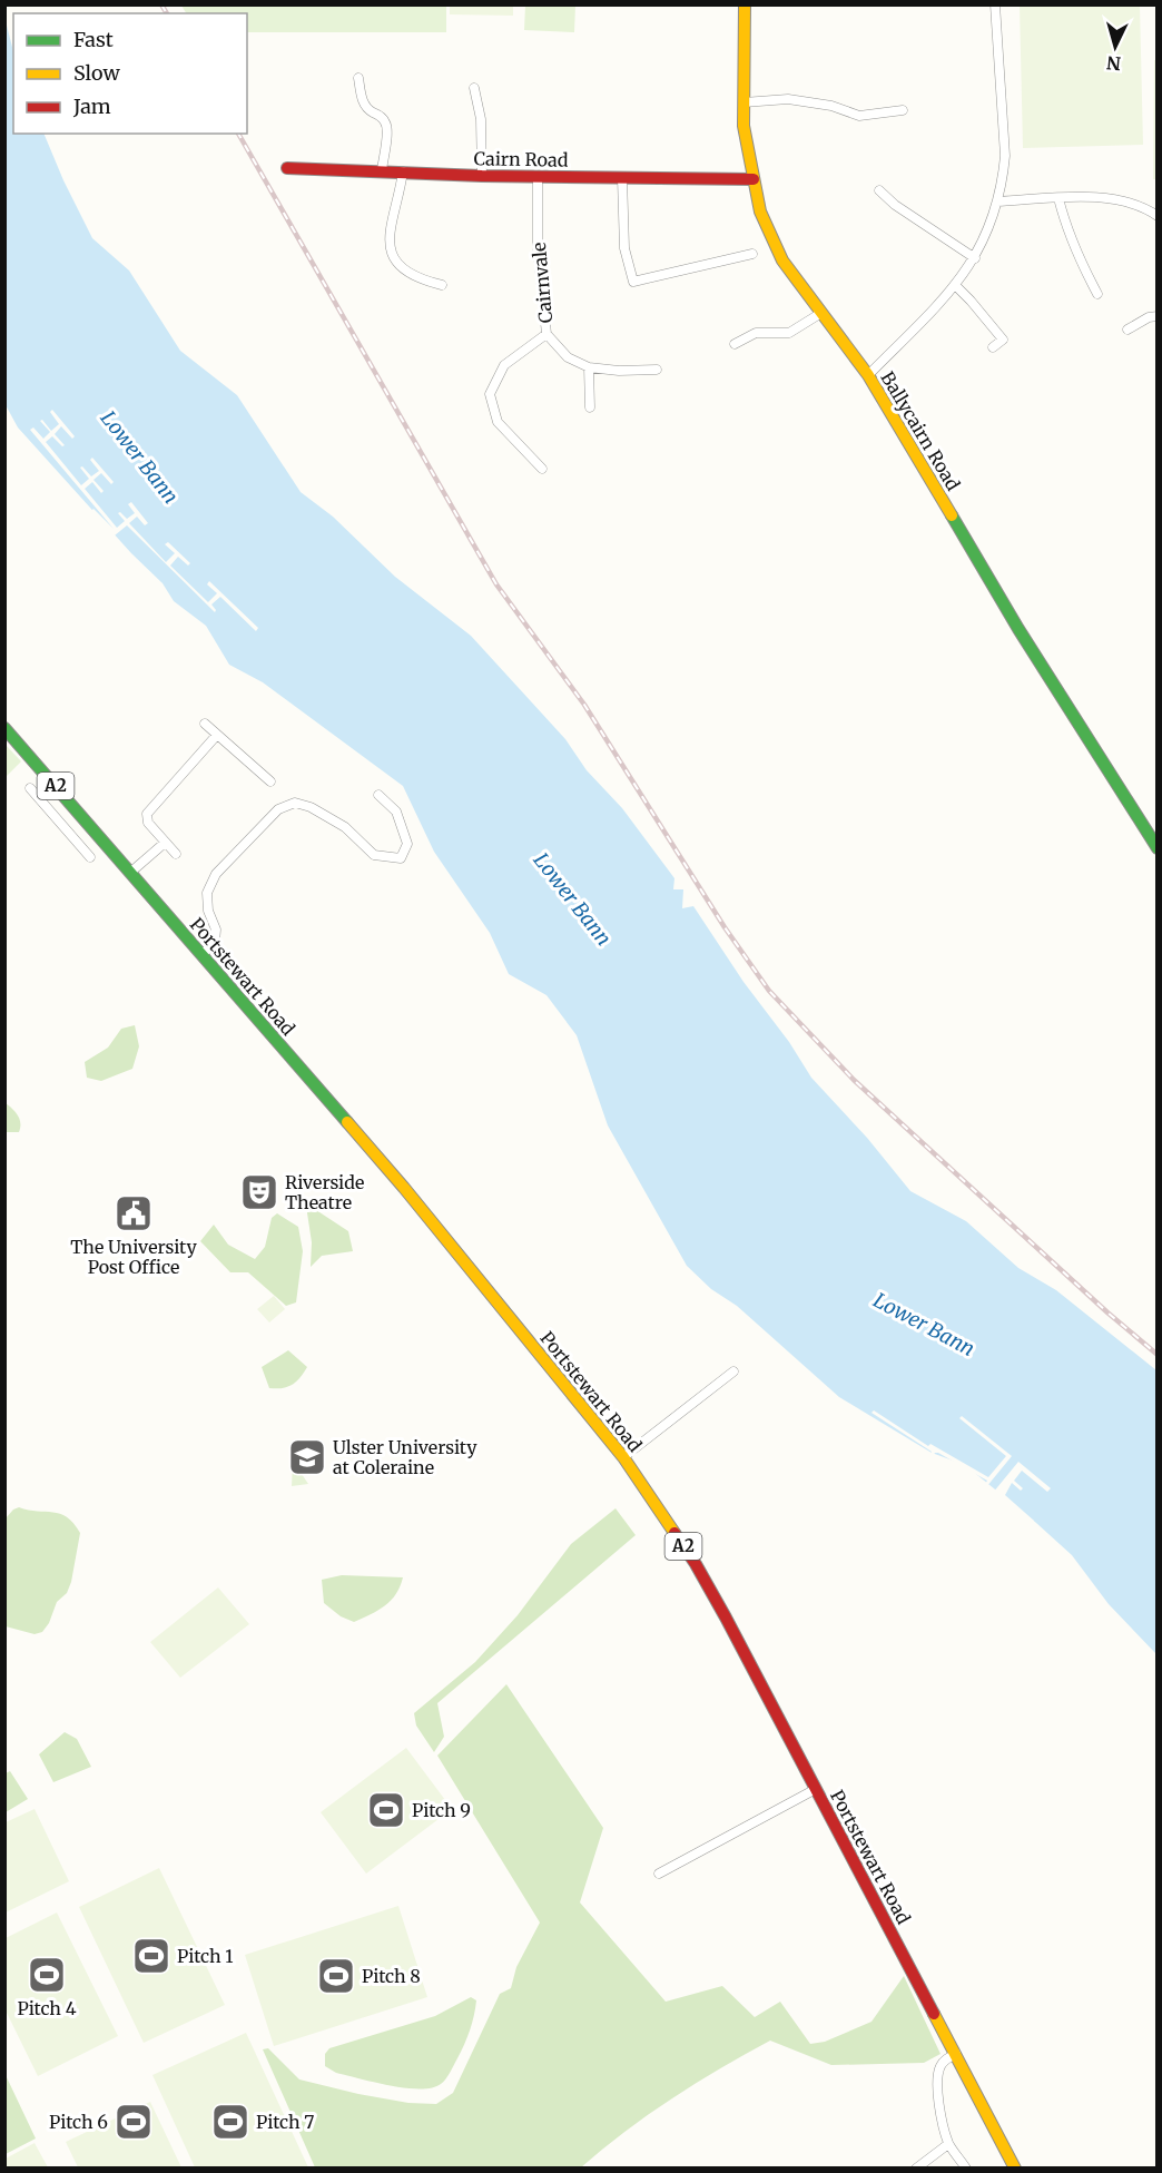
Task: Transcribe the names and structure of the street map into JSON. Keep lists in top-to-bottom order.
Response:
{
  "streets": {
    "main road": [
      "Cairn Road",
      "Ballycairn Road",
      "A2",
      "Portstewart Road"
    ],
    "street": ["Cairnvale"]
  },
  "crossings": [
    ["Cairn Road", "Cairnvale"],
    ["Cairn Road", "Ballycairn Road"]
  ],
  "water": ["Lower Bann"],
  "places": {
    "theatre": ["Riverside Theatre"],
    "public building": ["The University Post Office"],
    "school or university": ["Ulster University at Coleraine"],
    "sports": [
      "Pitch 9",
      "Pitch 1",
      "Pitch 4",
      "Pitch 8",
      "Pitch 6",
      "Pitch 7"
    ]
  },
  "legend": ["Fast", "Slow", "Jam"],
  "north": "bottom"
}
